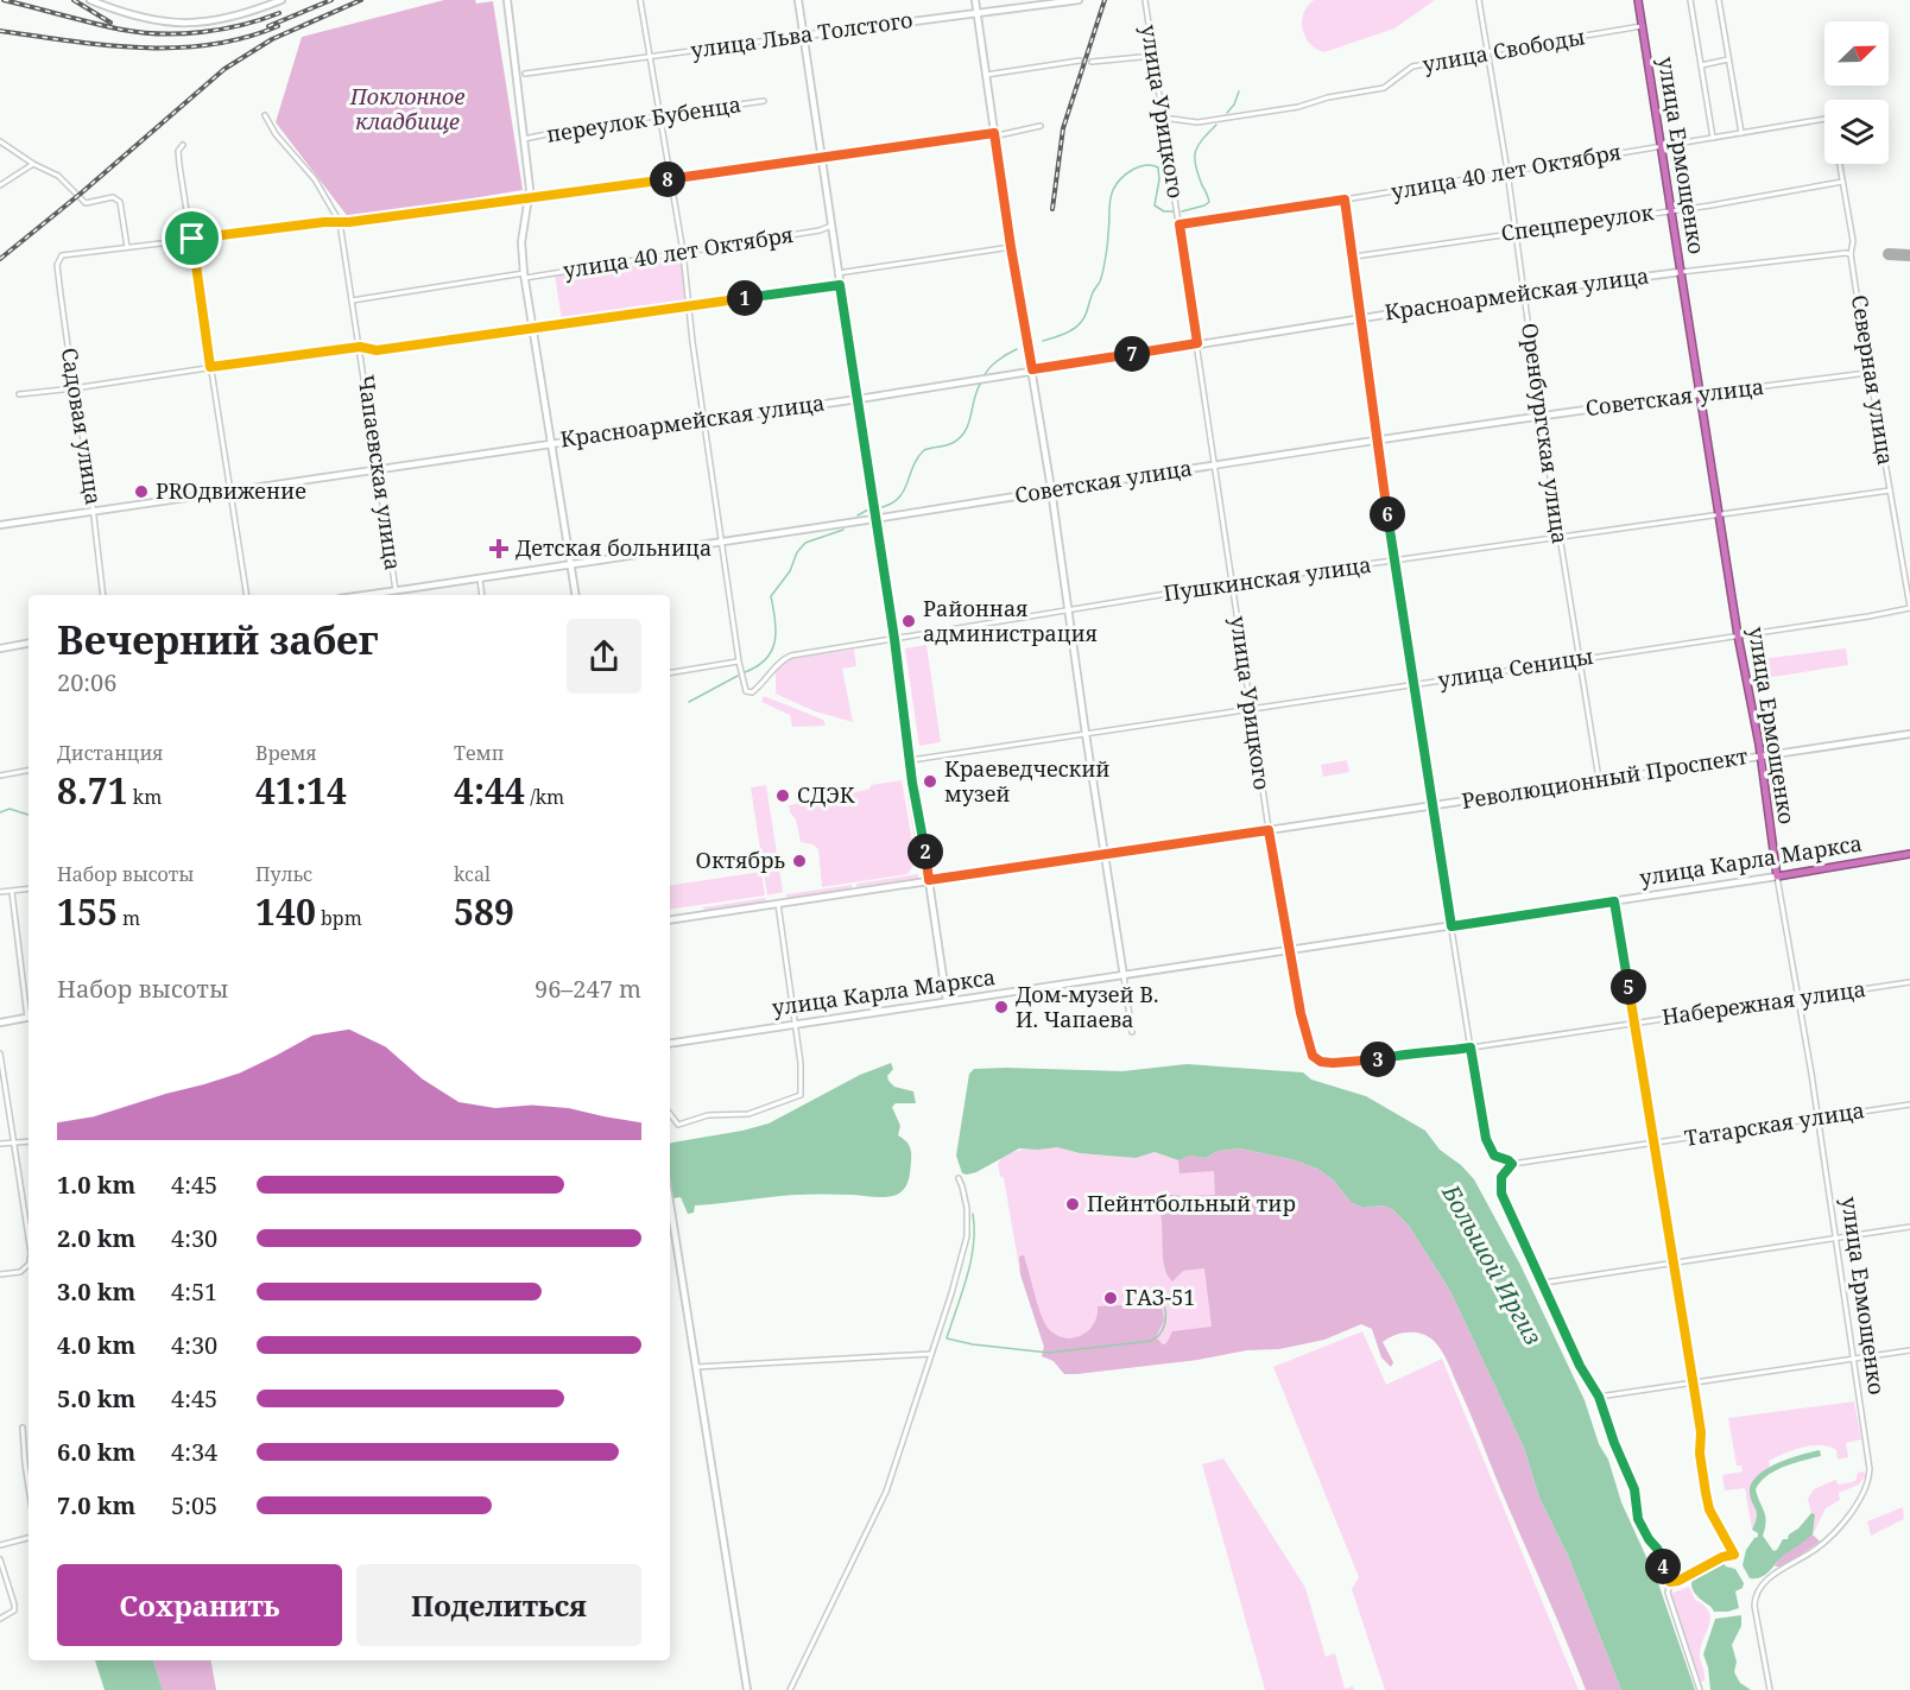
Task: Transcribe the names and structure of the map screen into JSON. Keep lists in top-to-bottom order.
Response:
{
  "streets": {
    "highway": ["улица Ермощенко", "улица Карла Маркса"],
    "street": [
      "улица Льва Толстого",
      "улица Свободы",
      "улица Урицкого",
      "переулок Бубенца",
      "улица 40 лет Октября",
      "Спецпереулок",
      "Красноармейская улица",
      "Северная улица",
      "Советская улица",
      "Садовая улица",
      "Оренбургская улица",
      "Чапаевская улица",
      "Пушкинская улица",
      "улица Сеницы",
      "Революционный Проспект",
      "Набережная улица",
      "Татарская улица"
    ]
  },
  "crossings": [
    ["улица Свободы", "улица Урицкого"],
    ["улица Свободы", "улица Ермощенко"],
    ["улица Свободы", "Оренбургская улица"],
    ["улица Урицкого", "улица 40 лет Октября"],
    ["улица Урицкого", "Красноармейская улица"],
    ["улица Урицкого", "Советская улица"],
    ["улица Урицкого", "Пушкинская улица"],
    ["улица Урицкого", "улица Сеницы"],
    ["улица Урицкого", "Революционный Проспект"],
    ["улица Урицкого", "улица Карла Маркса"],
    ["улица Урицкого", "Набережная улица"],
    ["улица Ермощенко", "улица 40 лет Октября"],
    ["улица Ермощенко", "Спецпереулок"],
    ["улица Ермощенко", "Красноармейская улица"],
    ["улица Ермощенко", "Советская улица"],
    ["улица Ермощенко", "Пушкинская улица"],
    ["улица Ермощенко", "улица Сеницы"],
    ["улица Ермощенко", "Революционный Проспект"],
    ["улица Ермощенко", "улица Карла Маркса"],
    ["улица Ермощенко", "Набережная улица"],
    ["улица Ермощенко", "Татарская улица"],
    ["улица 40 лет Октября", "Оренбургская улица"],
    ["улица 40 лет Октября", "Чапаевская улица"],
    ["Спецпереулок", "Северная улица"],
    ["Спецпереулок", "Оренбургская улица"],
    ["Красноармейская улица", "Северная улица"],
    ["Красноармейская улица", "Садовая улица"],
    ["Красноармейская улица", "Оренбургская улица"],
    ["Красноармейская улица", "Чапаевская улица"],
    ["Северная улица", "Советская улица"],
    ["Северная улица", "Пушкинская улица"],
    ["Северная улица", "улица Сеницы"],
    ["Советская улица", "Оренбургская улица"],
    ["Советская улица", "Чапаевская улица"],
    ["Оренбургская улица", "Пушкинская улица"],
    ["Оренбургская улица", "улица Сеницы"],
    ["Оренбургская улица", "Революционный Проспект"]
  ],
  "water": ["Большой Иргиз"],
  "parks": ["Поклонное кладбище"],
  "places": {
    "other": [
      "PROдвижение",
      "Районная администрация",
      "Краеведческий музей",
      "СДЭК",
      "Октябрь",
      "Дом-музей В. И. Чапаева",
      "Пейнтбольный тир",
      "ГАЗ-51"
    ],
    "health": ["Детская больница"]
  },
  "north": "top right",
  "page": {
    "pins": [
      "8",
      "1",
      "7",
      "6",
      "2",
      "5",
      "3",
      "4"
    ],
    "heading": ["Вечерний забег", "20:06"],
    "stats": [
      ["Дистанция", "8.71 km"],
      ["Время", "41:14"],
      ["Темп", "4:44 /km"],
      ["Набор высоты", "155 m"],
      ["Пульс", "140 bpm"],
      ["kcal", "589"]
    ],
    "chart": ["Набор высоты", "96–247 m"],
    "list": [
      {
        "name": "1.0 km",
        "note": "4:45"
      },
      {
        "name": "2.0 km",
        "note": "4:30"
      },
      {
        "name": "3.0 km",
        "note": "4:51"
      },
      {
        "name": "4.0 km",
        "note": "4:30"
      },
      {
        "name": "5.0 km",
        "note": "4:45"
      },
      {
        "name": "6.0 km",
        "note": "4:34"
      },
      {
        "name": "7.0 km",
        "note": "5:05"
      }
    ],
    "buttons": ["Сохранить", "Поделиться"]
  }
}
